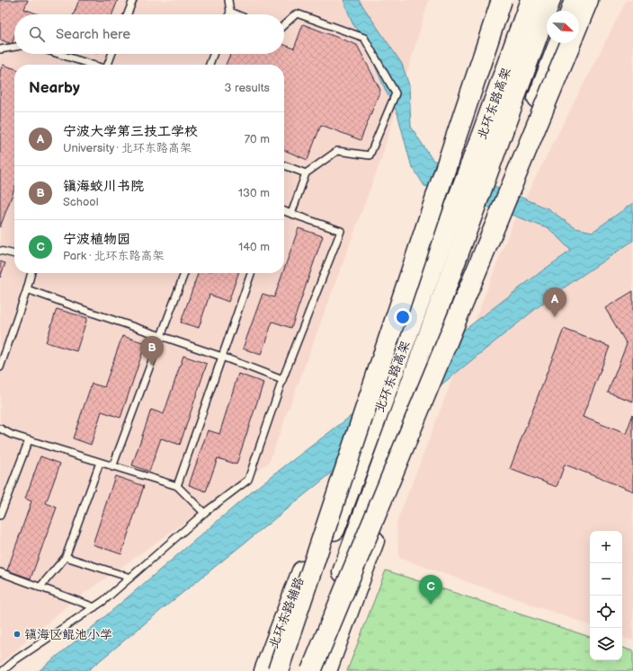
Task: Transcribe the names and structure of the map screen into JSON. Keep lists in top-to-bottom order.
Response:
{
  "streets": {
    "main road": ["北环东路高架", "北环东路辅路"]
  },
  "places": ["镇海区鲲池小学"],
  "north": "bottom right",
  "page": {
    "search": "Search here",
    "heading": ["Nearby", "3 results"],
    "list": [
      {
        "mark": "A",
        "name": "宁波大学第三技工学校",
        "note": "University · 北环东路高架",
        "value": "70 m"
      },
      {
        "mark": "B",
        "name": "镇海蛟川书院",
        "note": "School",
        "value": "130 m"
      },
      {
        "mark": "C",
        "name": "宁波植物园",
        "note": "Park · 北环东路高架",
        "value": "140 m"
      }
    ],
    "pins": ["A", "B", "C"],
    "map_buttons": ["+", "−"]
  }
}
